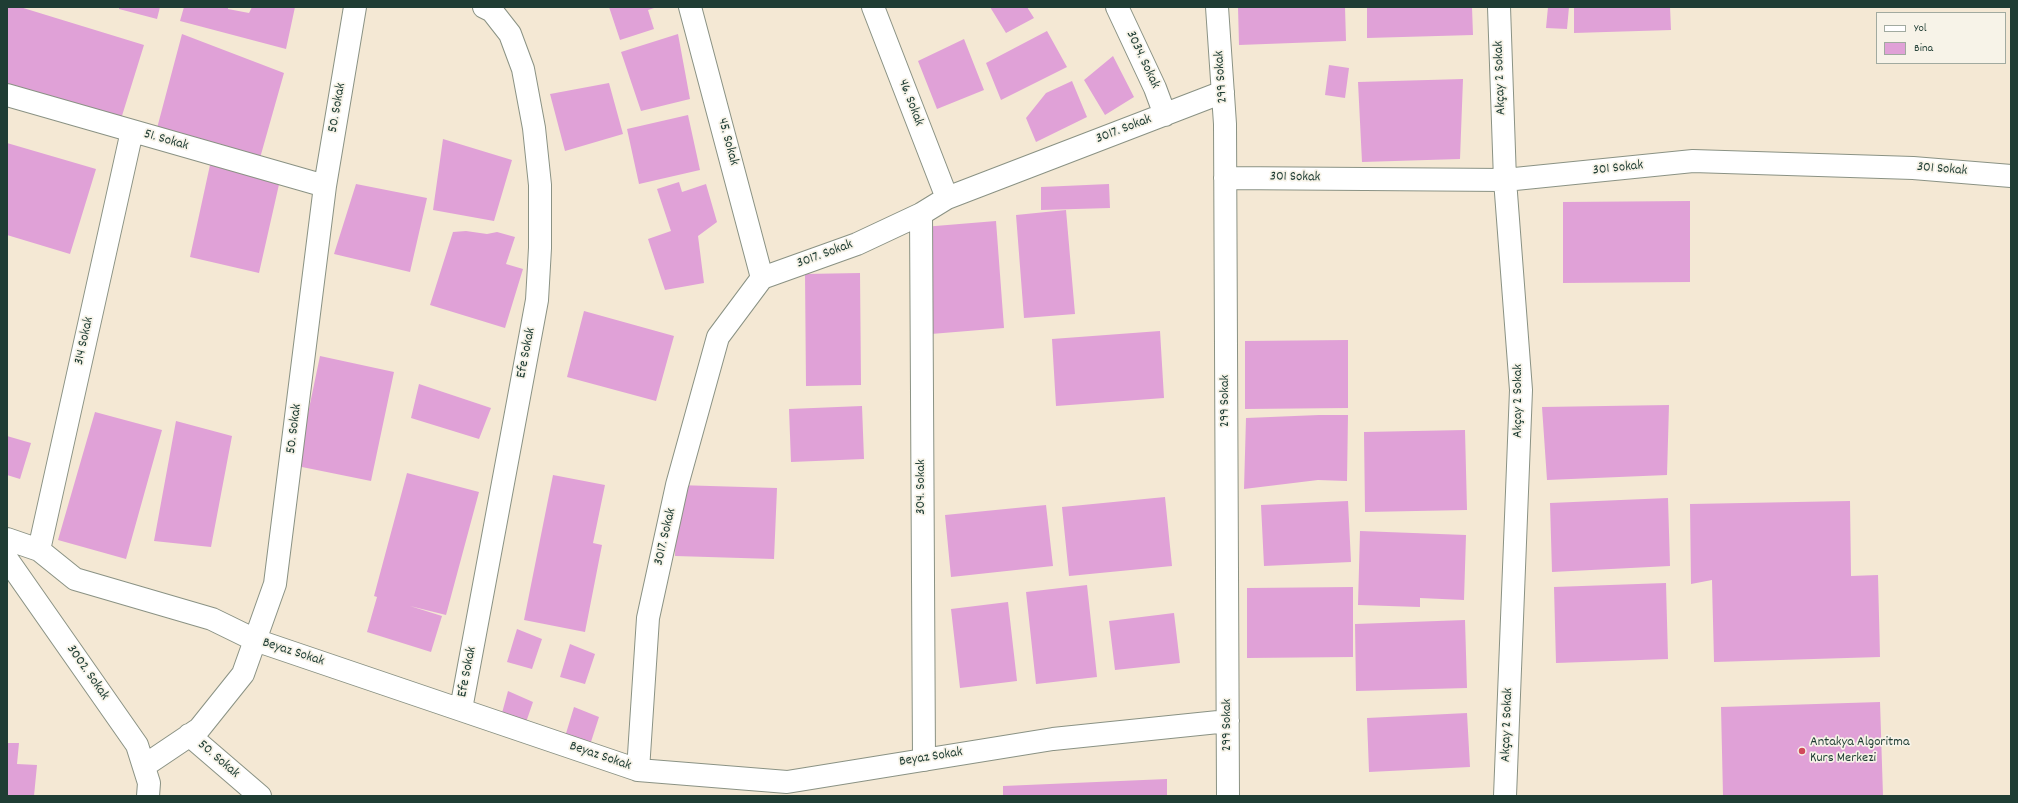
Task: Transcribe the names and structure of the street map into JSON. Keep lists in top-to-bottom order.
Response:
{
  "streets": {
    "street": [
      "3034. Sokak",
      "299 Sokak",
      "Akçay 2 Sokak",
      "46. Sokak",
      "50. Sokak",
      "3017. Sokak",
      "51. Sokak",
      "45. Sokak",
      "301 Sokak",
      "314 Sokak",
      "Efe Sokak",
      "304. Sokak",
      "Beyaz Sokak",
      "3002. Sokak"
    ]
  },
  "crossings": [
    ["3034. Sokak", "3017. Sokak"],
    ["299 Sokak", "3017. Sokak"],
    ["299 Sokak", "301 Sokak"],
    ["299 Sokak", "Beyaz Sokak"],
    ["Akçay 2 Sokak", "301 Sokak"],
    ["46. Sokak", "3017. Sokak"],
    ["50. Sokak", "51. Sokak"],
    ["50. Sokak", "Beyaz Sokak"],
    ["3017. Sokak", "45. Sokak"],
    ["3017. Sokak", "304. Sokak"],
    ["3017. Sokak", "Beyaz Sokak"],
    ["51. Sokak", "314 Sokak"],
    ["314 Sokak", "Beyaz Sokak"],
    ["Efe Sokak", "Beyaz Sokak"],
    ["304. Sokak", "Beyaz Sokak"]
  ],
  "places": ["Antakya Algoritma Kurs Merkezi"],
  "legend": ["Yol", "Bina"]
}
